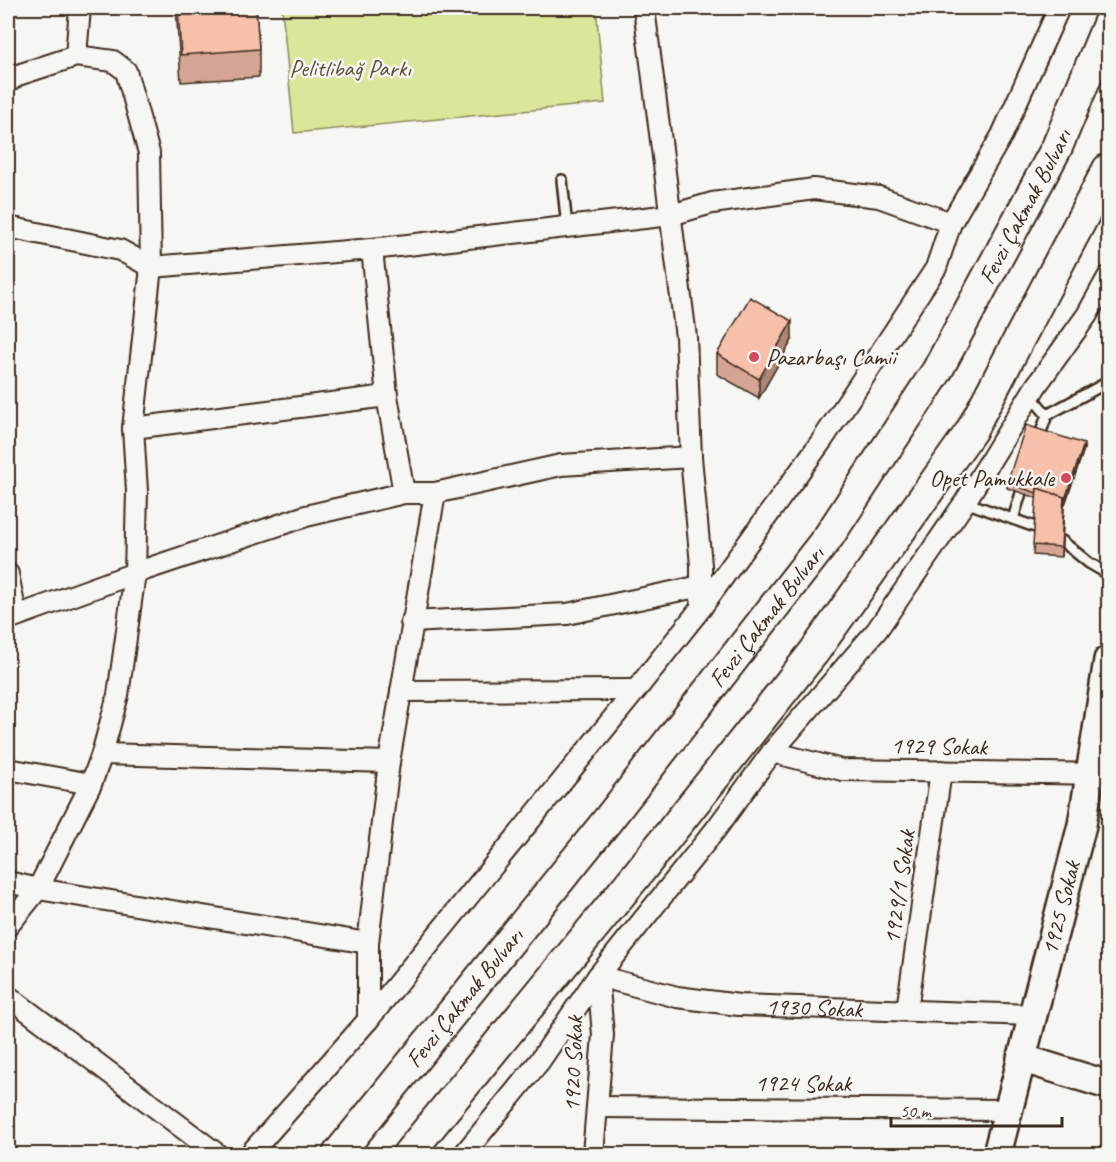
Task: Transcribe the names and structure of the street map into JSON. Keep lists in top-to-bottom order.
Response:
{
  "streets": {
    "main road": ["Fevzi Çakmak Bulvarı"],
    "street": [
      "1929 Sokak",
      "1929/1 Sokak",
      "1925 Sokak",
      "1930 Sokak",
      "1920 Sokak",
      "1924 Sokak"
    ]
  },
  "crossings": [
    ["1929 Sokak", "1929/1 Sokak"],
    ["1929 Sokak", "1925 Sokak"],
    ["1929/1 Sokak", "1930 Sokak"],
    ["1925 Sokak", "1930 Sokak"],
    ["1925 Sokak", "1924 Sokak"],
    ["1930 Sokak", "1920 Sokak"],
    ["1920 Sokak", "1924 Sokak"]
  ],
  "parks": ["Pelitlibağ Parkı"],
  "places": ["Pazarbaşı Camii", "Opet Pamukkale"],
  "scale_bar": "50 m"
}
